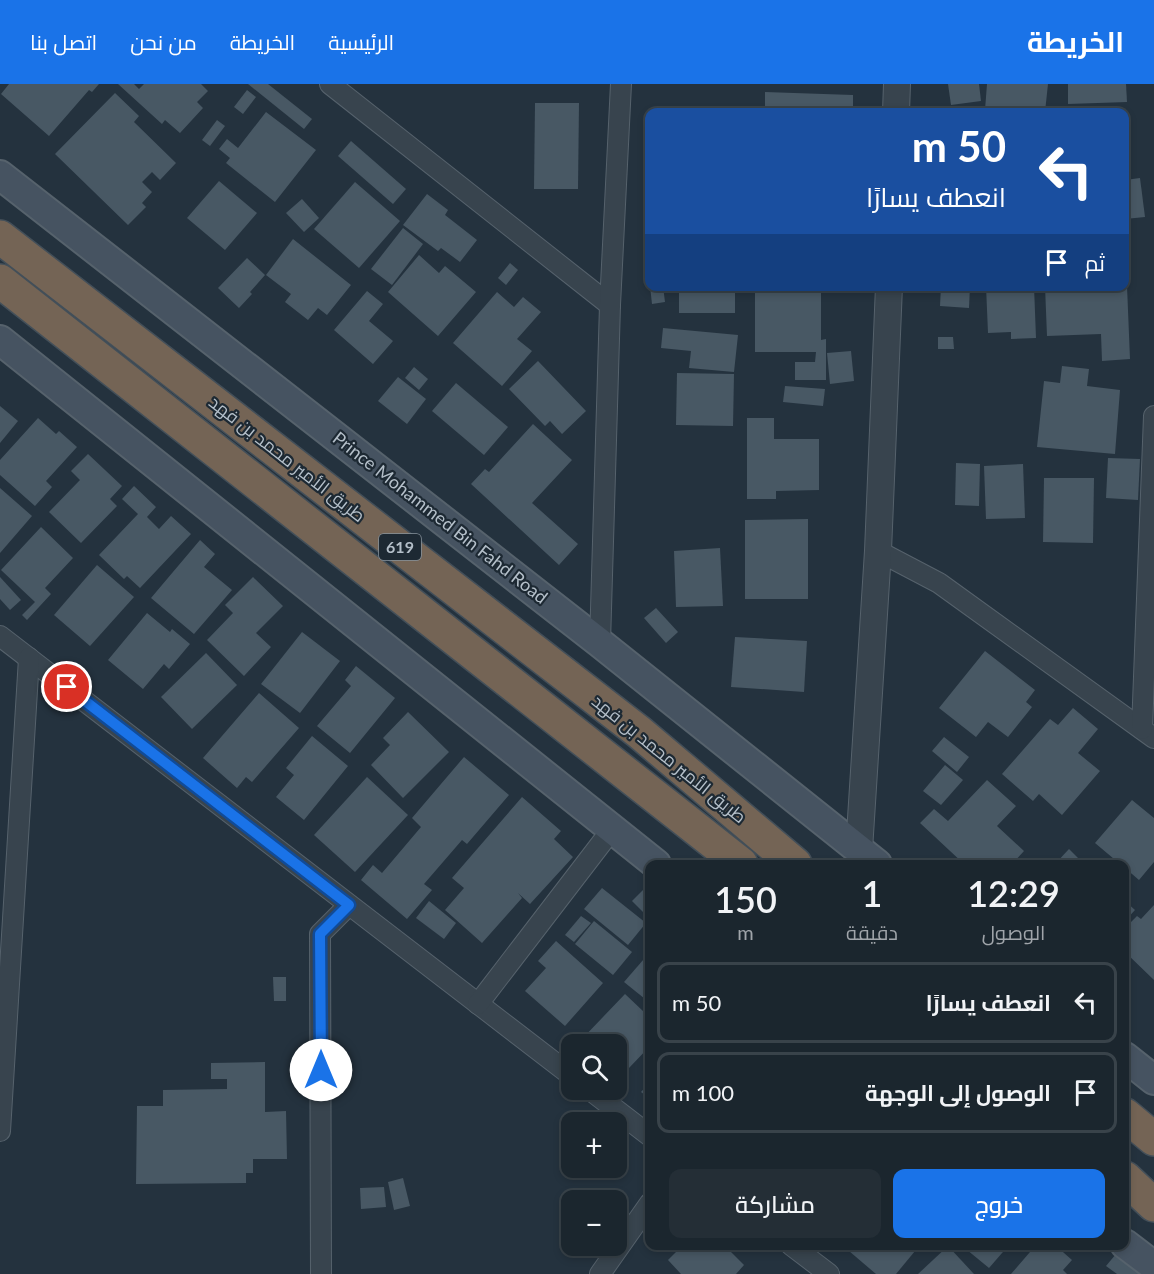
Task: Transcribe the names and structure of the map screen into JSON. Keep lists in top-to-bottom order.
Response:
{
  "streets": {
    "highway": ["طريق الأمير محمد بن فهد", "619"],
    "main road": ["Prince Mohammed Bin Fahd Road"]
  },
  "page": {
    "header": "الخريطة",
    "nav": [
      "الرئيسية",
      "الخريطة",
      "من نحن",
      "اتصل بنا"
    ],
    "turn": ["50 m", "انعطف يسارًا"],
    "then": "ثم",
    "eta": [
      "12:29",
      "الوصول",
      "1",
      "دقيقة",
      "150",
      "m"
    ],
    "list": [
      {
        "name": "انعطف يسارًا",
        "value": "50 m"
      },
      {
        "name": "الوصول إلى الوجهة",
        "value": "100 m"
      }
    ],
    "map_buttons": ["+", "−"],
    "buttons": ["خروج", "مشاركة"]
  }
}
